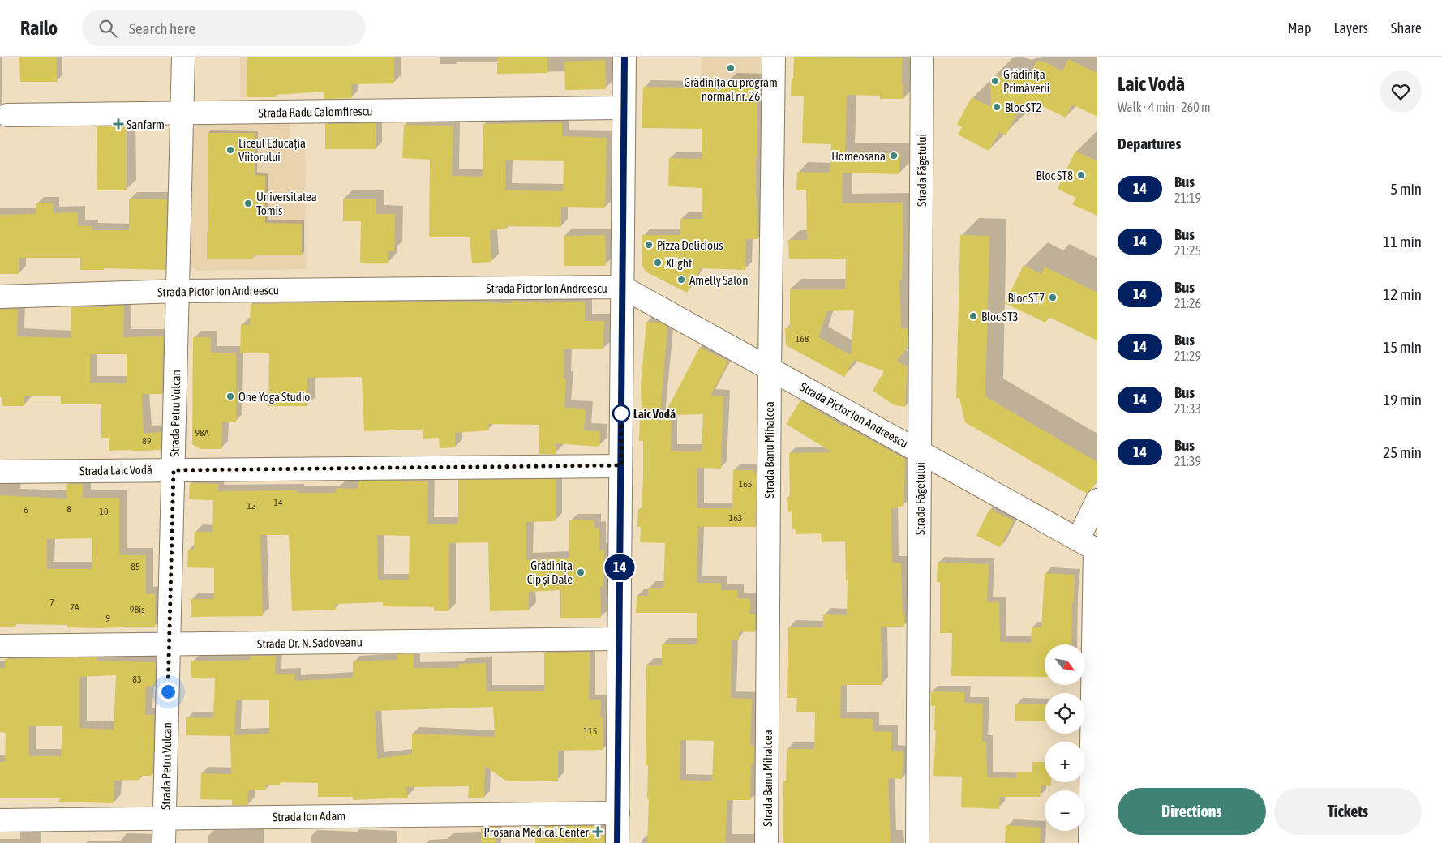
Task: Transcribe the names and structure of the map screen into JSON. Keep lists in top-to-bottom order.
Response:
{
  "streets": {
    "street": [
      "Strada Radu Calomfirescu",
      "Strada Făgetului",
      "Strada Pictor Ion Andreescu",
      "Strada Petru Vulcan",
      "Strada Banu Mihalcea",
      "Strada Laic Vodă",
      "Strada Dr. N. Sadoveanu",
      "Strada Ion Adam"
    ]
  },
  "crossings": [
    ["Strada Radu Calomfirescu", "Strada Petru Vulcan"],
    ["Strada Făgetului", "Strada Pictor Ion Andreescu"],
    ["Strada Pictor Ion Andreescu", "Strada Petru Vulcan"],
    ["Strada Pictor Ion Andreescu", "Strada Banu Mihalcea"],
    ["Strada Petru Vulcan", "Strada Laic Vodă"],
    ["Strada Petru Vulcan", "Strada Dr. N. Sadoveanu"],
    ["Strada Petru Vulcan", "Strada Ion Adam"]
  ],
  "places": {
    "other": [
      "Grădinița cu program normal nr. 26",
      "Grădinița Primăverii",
      "Bloc ST2",
      "Liceul Educația Viitorului",
      "Homeosana",
      "Bloc ST8",
      "Universitatea Tomis",
      "Pizza Delicious",
      "Xlight",
      "Amelly Salon",
      "Bloc ST7",
      "Bloc ST3",
      "One Yoga Studio",
      "Laic Vodă",
      "Grădinița Cip și Dale"
    ],
    "health": ["Sanfarm", "Prosana Medical Center"]
  },
  "lines": ["bus line 14"],
  "house_numbers": [
    "168",
    "98A",
    "89",
    "165",
    "14",
    "12",
    "8",
    "6",
    "10",
    "163",
    "85",
    "7",
    "7A",
    "9Bis",
    "9",
    "83",
    "115"
  ],
  "north": "bottom right",
  "page": {
    "header": "Railo",
    "search": "Search here",
    "nav": ["Map", "Layers", "Share"],
    "on_map": "14",
    "heading": [
      ["Laic Vodă", "Walk · 4 min · 260 m"],
      "Departures"
    ],
    "list": [
      {
        "mark": "14",
        "name": "Bus",
        "note": "21:19",
        "value": "5 min"
      },
      {
        "mark": "14",
        "name": "Bus",
        "note": "21:25",
        "value": "11 min"
      },
      {
        "mark": "14",
        "name": "Bus",
        "note": "21:26",
        "value": "12 min"
      },
      {
        "mark": "14",
        "name": "Bus",
        "note": "21:29",
        "value": "15 min"
      },
      {
        "mark": "14",
        "name": "Bus",
        "note": "21:33",
        "value": "19 min"
      },
      {
        "mark": "14",
        "name": "Bus",
        "note": "21:39",
        "value": "25 min"
      }
    ],
    "map_buttons": ["+", "−"],
    "buttons": ["Directions", "Tickets"]
  }
}
